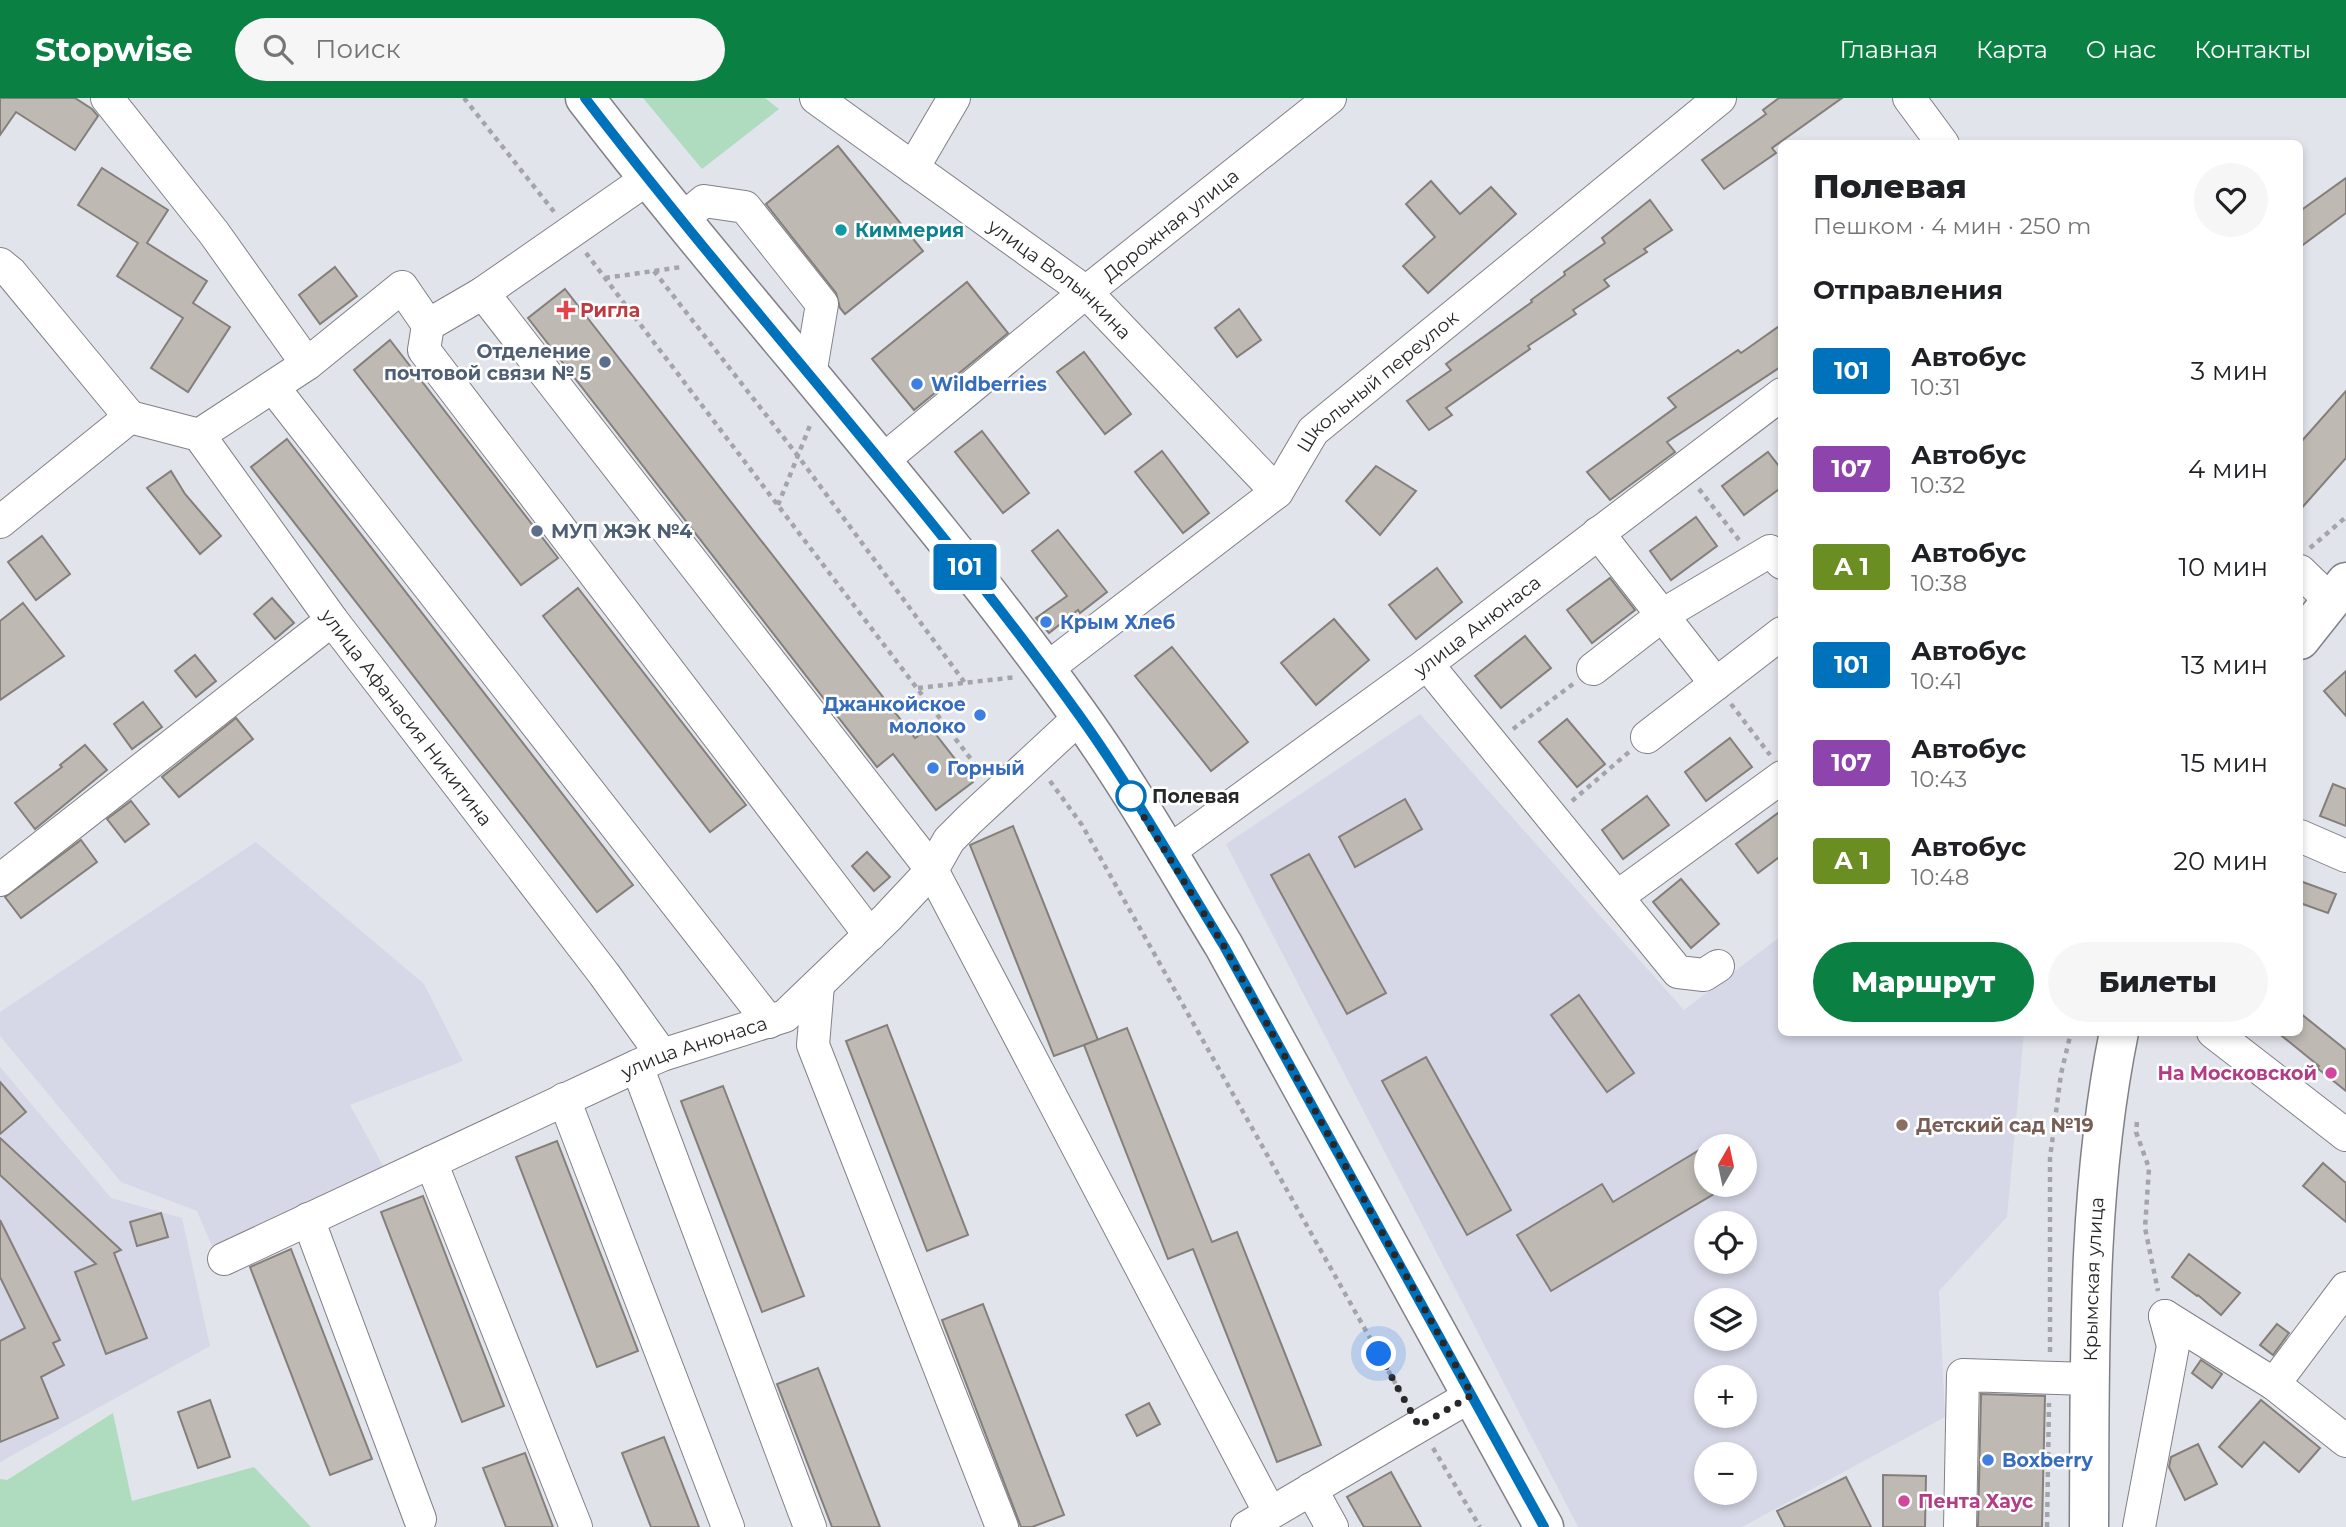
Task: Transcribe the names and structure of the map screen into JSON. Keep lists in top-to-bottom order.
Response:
{
  "streets": {
    "main road": ["Крымская улица"],
    "street": [
      "Дорожная улица",
      "улица Волынкина",
      "Школьный переулок",
      "улица Анюнаса",
      "улица Афанасия Никитина"
    ]
  },
  "crossings": [
    ["Дорожная улица", "улица Волынкина"],
    ["улица Волынкина", "Школьный переулок"],
    ["улица Анюнаса", "улица Афанасия Никитина"]
  ],
  "places": {
    "other": [
      "Киммерия",
      "Отделение почтовой связи № 5",
      "Wildberries",
      "МУП ЖЭК №4",
      "Крым Хлеб",
      "Джанкойское молоко",
      "Горный",
      "Полевая",
      "На Московской",
      "Детский сад №19",
      "Boxberry",
      "Пента Хаус"
    ],
    "health": ["Ригла"]
  },
  "lines": ["bus line 101"],
  "north": "top",
  "page": {
    "header": "Stopwise",
    "search": "Поиск",
    "nav": [
      "Главная",
      "Карта",
      "О нас",
      "Контакты"
    ],
    "on_map": "101",
    "heading": [
      ["Полевая", "Пешком · 4 мин · 250 m"],
      "Отправления"
    ],
    "list": [
      {
        "mark": "101",
        "name": "Автобус",
        "note": "10:31",
        "value": "3 мин"
      },
      {
        "mark": "107",
        "name": "Автобус",
        "note": "10:32",
        "value": "4 мин"
      },
      {
        "mark": "A 1",
        "name": "Автобус",
        "note": "10:38",
        "value": "10 мин"
      },
      {
        "mark": "101",
        "name": "Автобус",
        "note": "10:41",
        "value": "13 мин"
      },
      {
        "mark": "107",
        "name": "Автобус",
        "note": "10:43",
        "value": "15 мин"
      },
      {
        "mark": "A 1",
        "name": "Автобус",
        "note": "10:48",
        "value": "20 мин"
      }
    ],
    "buttons": ["Маршрут", "Билеты"],
    "map_buttons": ["+", "−"]
  }
}
